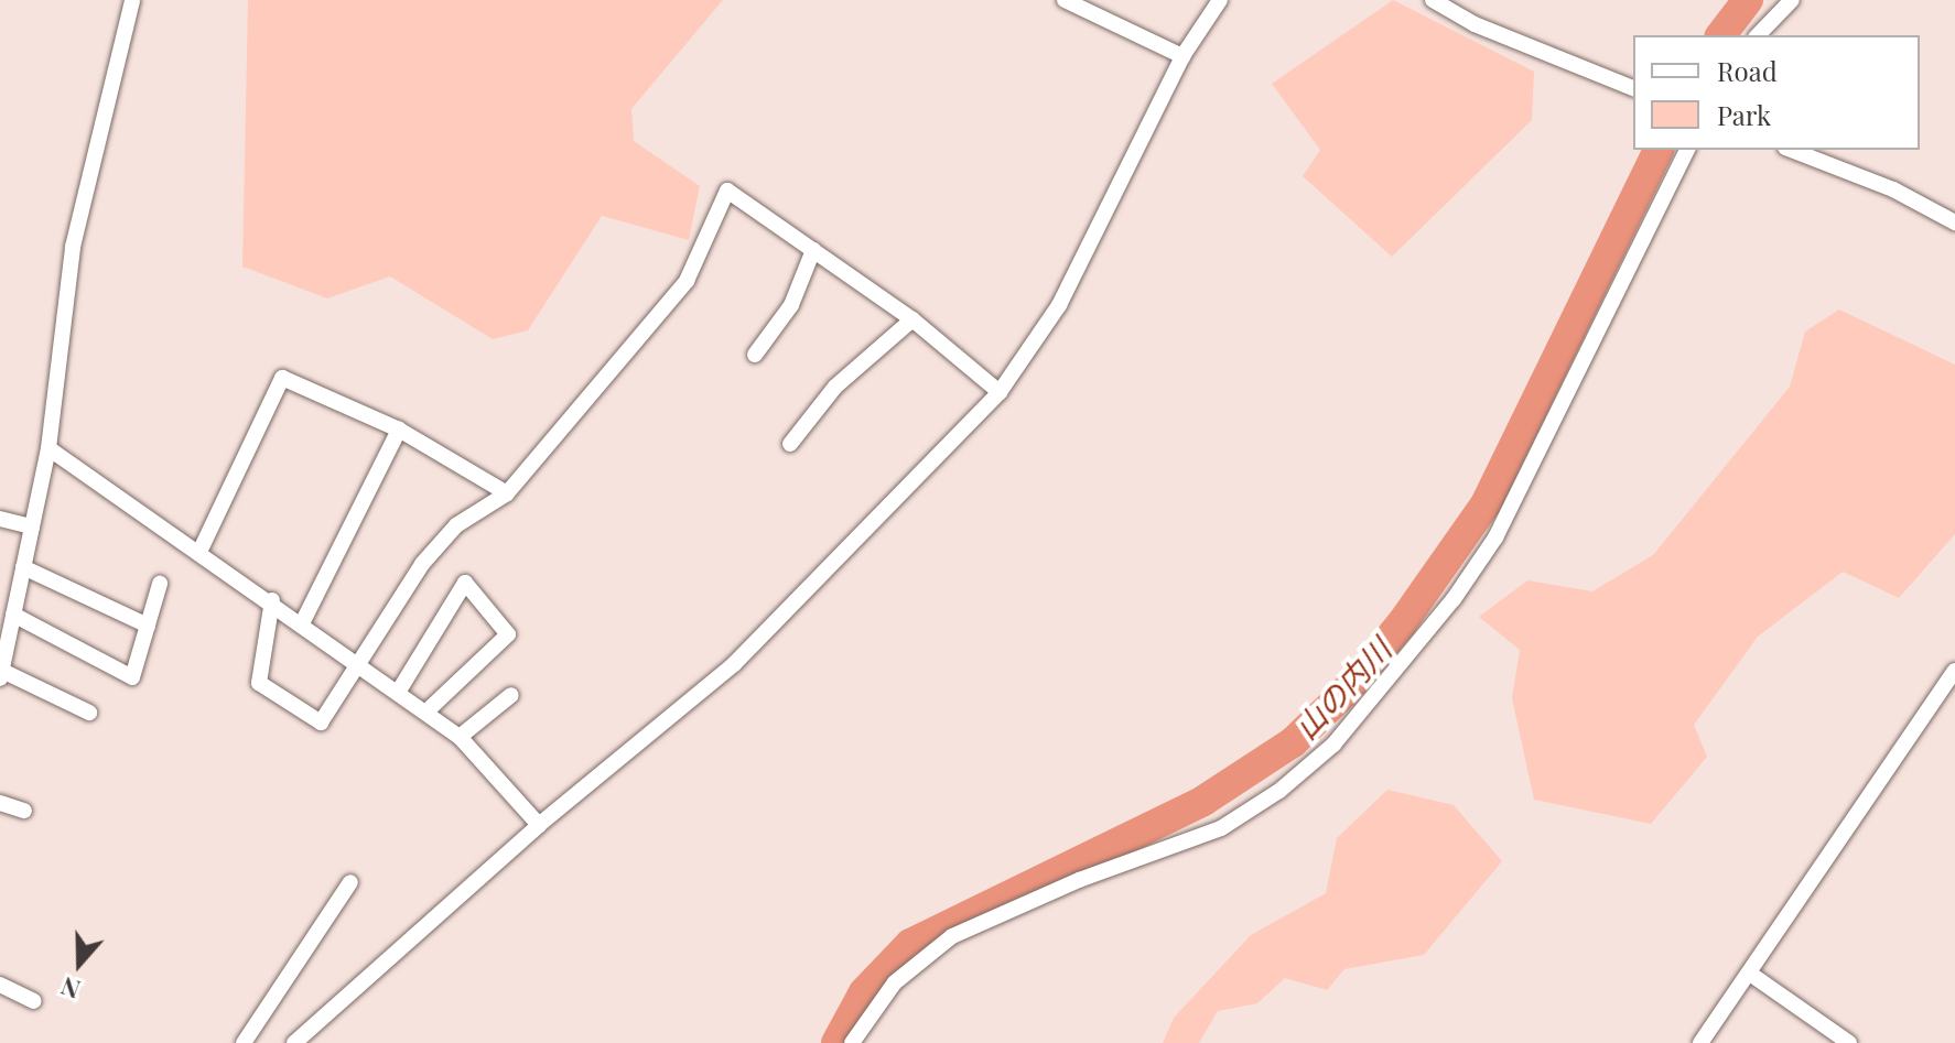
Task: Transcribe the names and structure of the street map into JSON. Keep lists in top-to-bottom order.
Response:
{
  "water": ["山の内川"],
  "legend": ["Road", "Park"],
  "north": "bottom"
}
